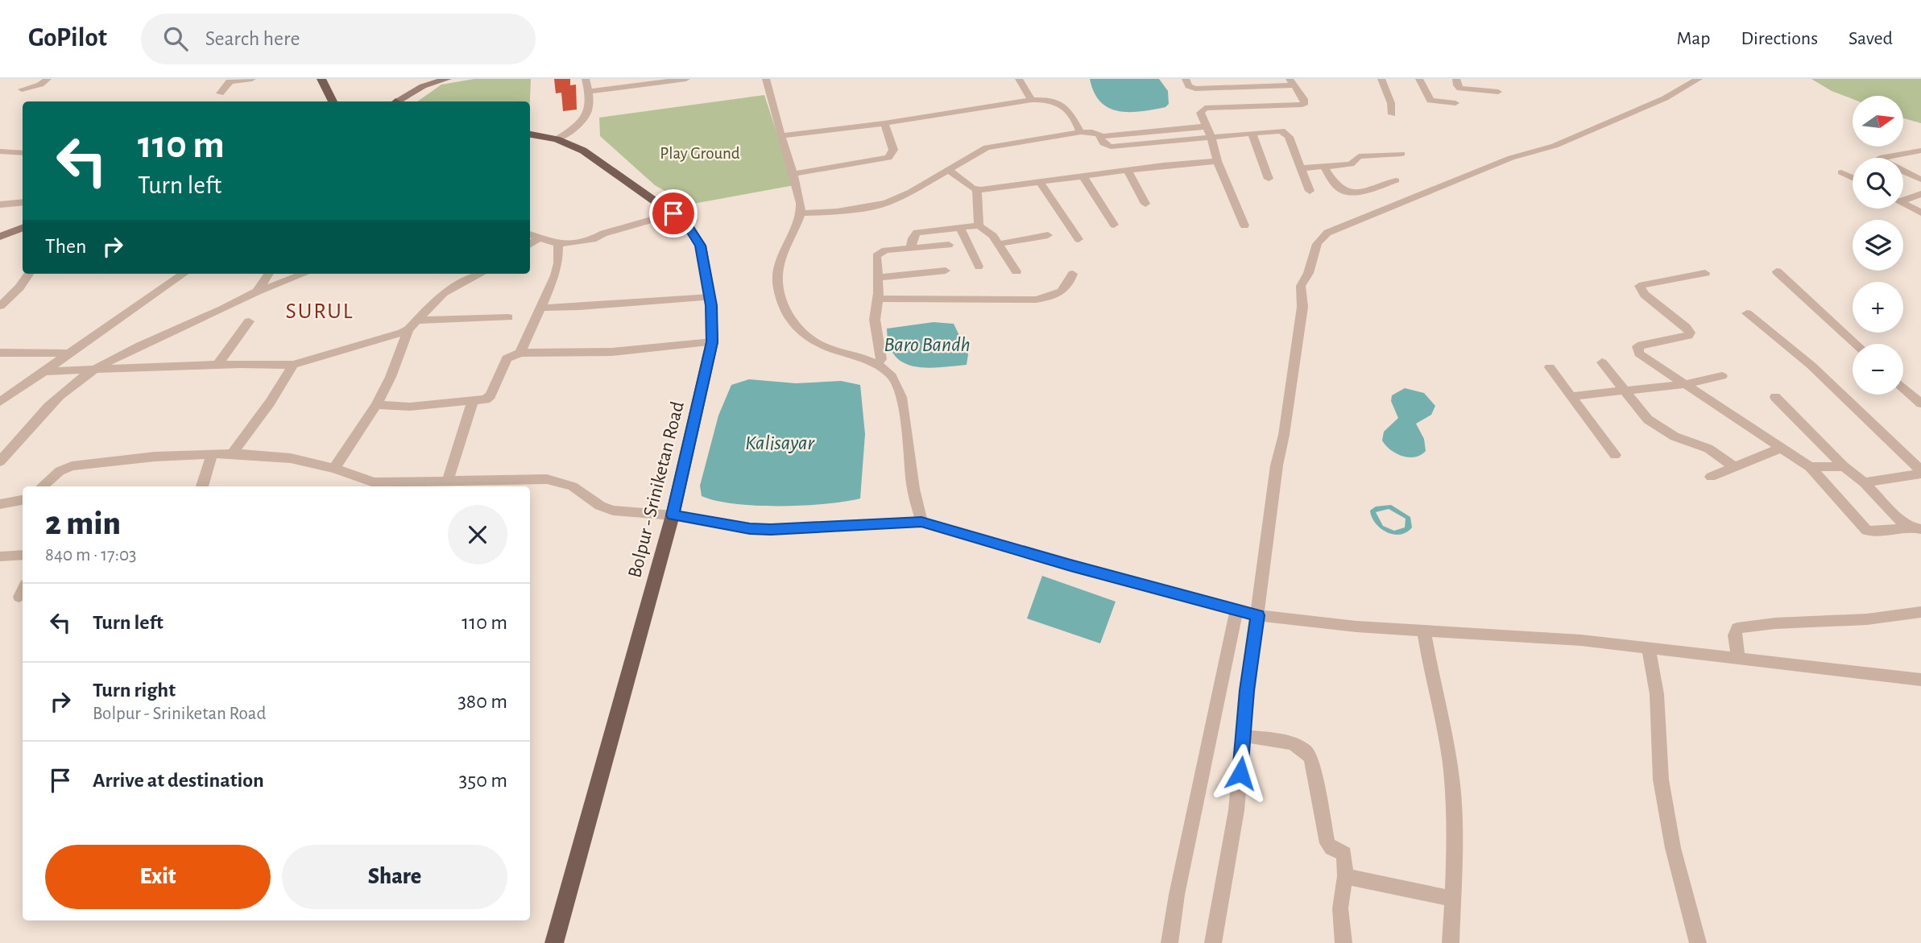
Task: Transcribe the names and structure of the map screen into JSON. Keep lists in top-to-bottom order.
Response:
{
  "streets": {
    "main road": ["Bolpur - Sriniketan Road"]
  },
  "districts": ["SURUL"],
  "water": ["Baro Bandh", "Kalisayar"],
  "parks": ["Play Ground"],
  "north": "right",
  "page": {
    "header": "GoPilot",
    "search": "Search here",
    "nav": ["Map", "Directions", "Saved"],
    "map_buttons": ["+", "−"],
    "turn": ["110 m", "Turn left"],
    "then": "Then",
    "heading": ["2 min", "840 m · 17:03"],
    "list": [
      {
        "name": "Turn left",
        "value": "110 m"
      },
      {
        "name": "Turn right",
        "note": "Bolpur - Sriniketan Road",
        "value": "380 m"
      },
      {
        "name": "Arrive at destination",
        "value": "350 m"
      }
    ],
    "buttons": ["Exit", "Share"]
  }
}
